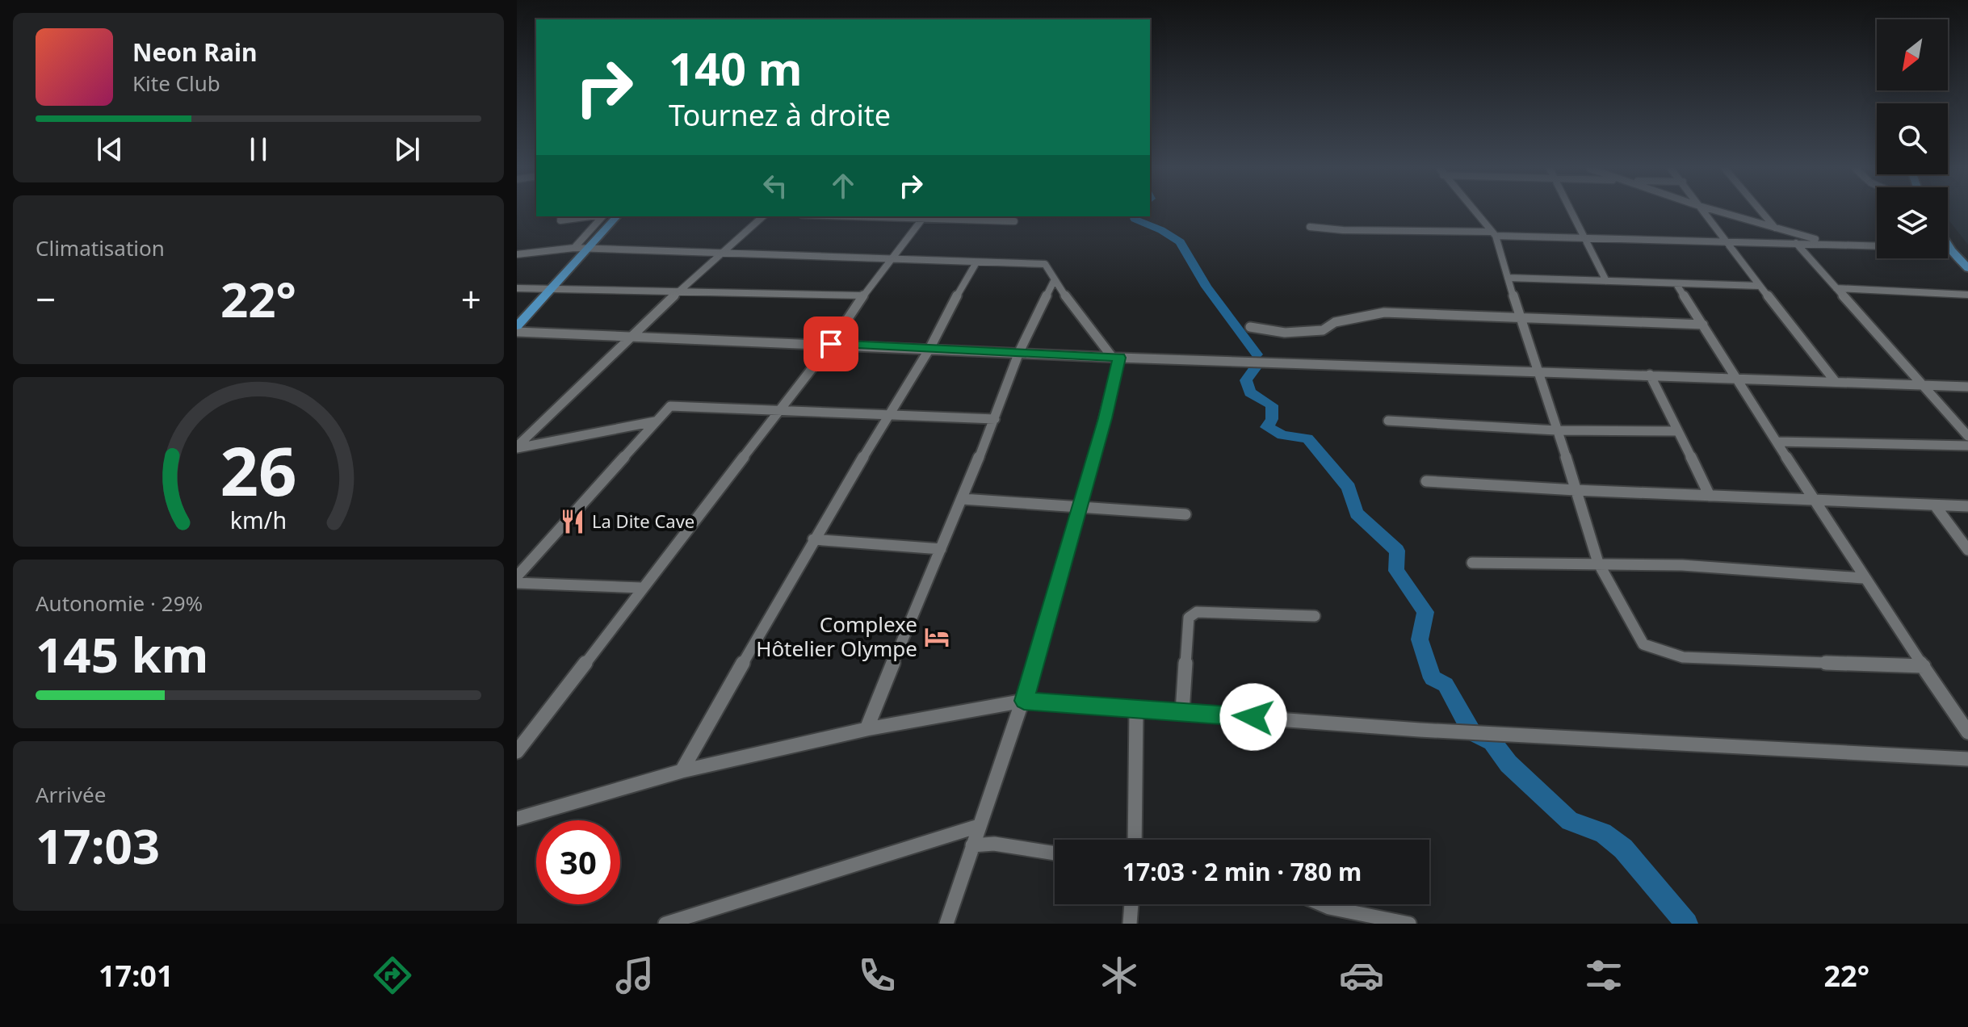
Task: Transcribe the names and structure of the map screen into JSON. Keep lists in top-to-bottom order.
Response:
{
  "places": {
    "restaurant": ["La Dite Cave"],
    "hotel": ["Complexe Hôtelier Olympe"]
  },
  "north": "bottom left",
  "page": {
    "turn": ["140 m", "Tournez à droite"],
    "song": ["Neon Rain", "Kite Club"],
    "tile": [
      "Climatisation",
      ["Autonomie · 29%", "145 km"],
      ["Arrivée", "17:03"]
    ],
    "heat": ["−", "22°", "+"],
    "limit": "30",
    "trip": "17:03 · 2 min · 780 m",
    "tabs": ["17:01", "22°"],
    "gauge": ["26", "km/h"]
  }
}
